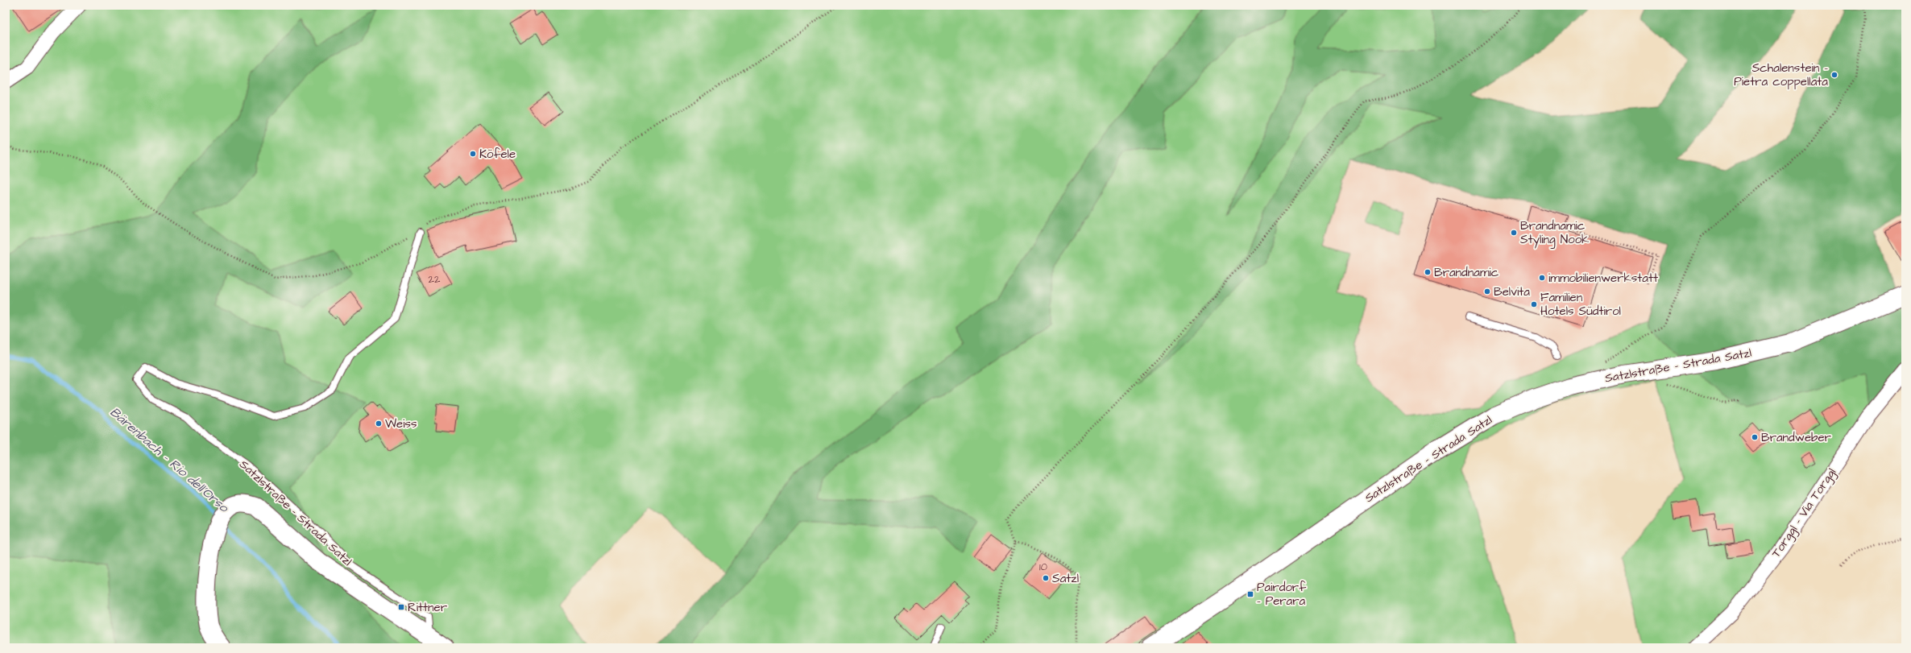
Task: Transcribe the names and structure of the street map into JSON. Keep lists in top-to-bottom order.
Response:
{
  "streets": {
    "street": ["Satzlstraße - Strada Satzl", "Torggl - Via Torggl"]
  },
  "water": ["Bärenbach - Rio dell’Orso"],
  "places": {
    "other": [
      "Schalenstein - Pietra coppellata",
      "Köfele",
      "Brandnamic Styling Nook",
      "Brandnamic",
      "immobilienwerkstatt",
      "Belvita",
      "Familien Hotels Südtirol",
      "Weiss",
      "Brandweber",
      "Satzl"
    ],
    "transit": ["Pairdorf - Perara", "Rittner"]
  },
  "house_numbers": ["22", "10"]
}
